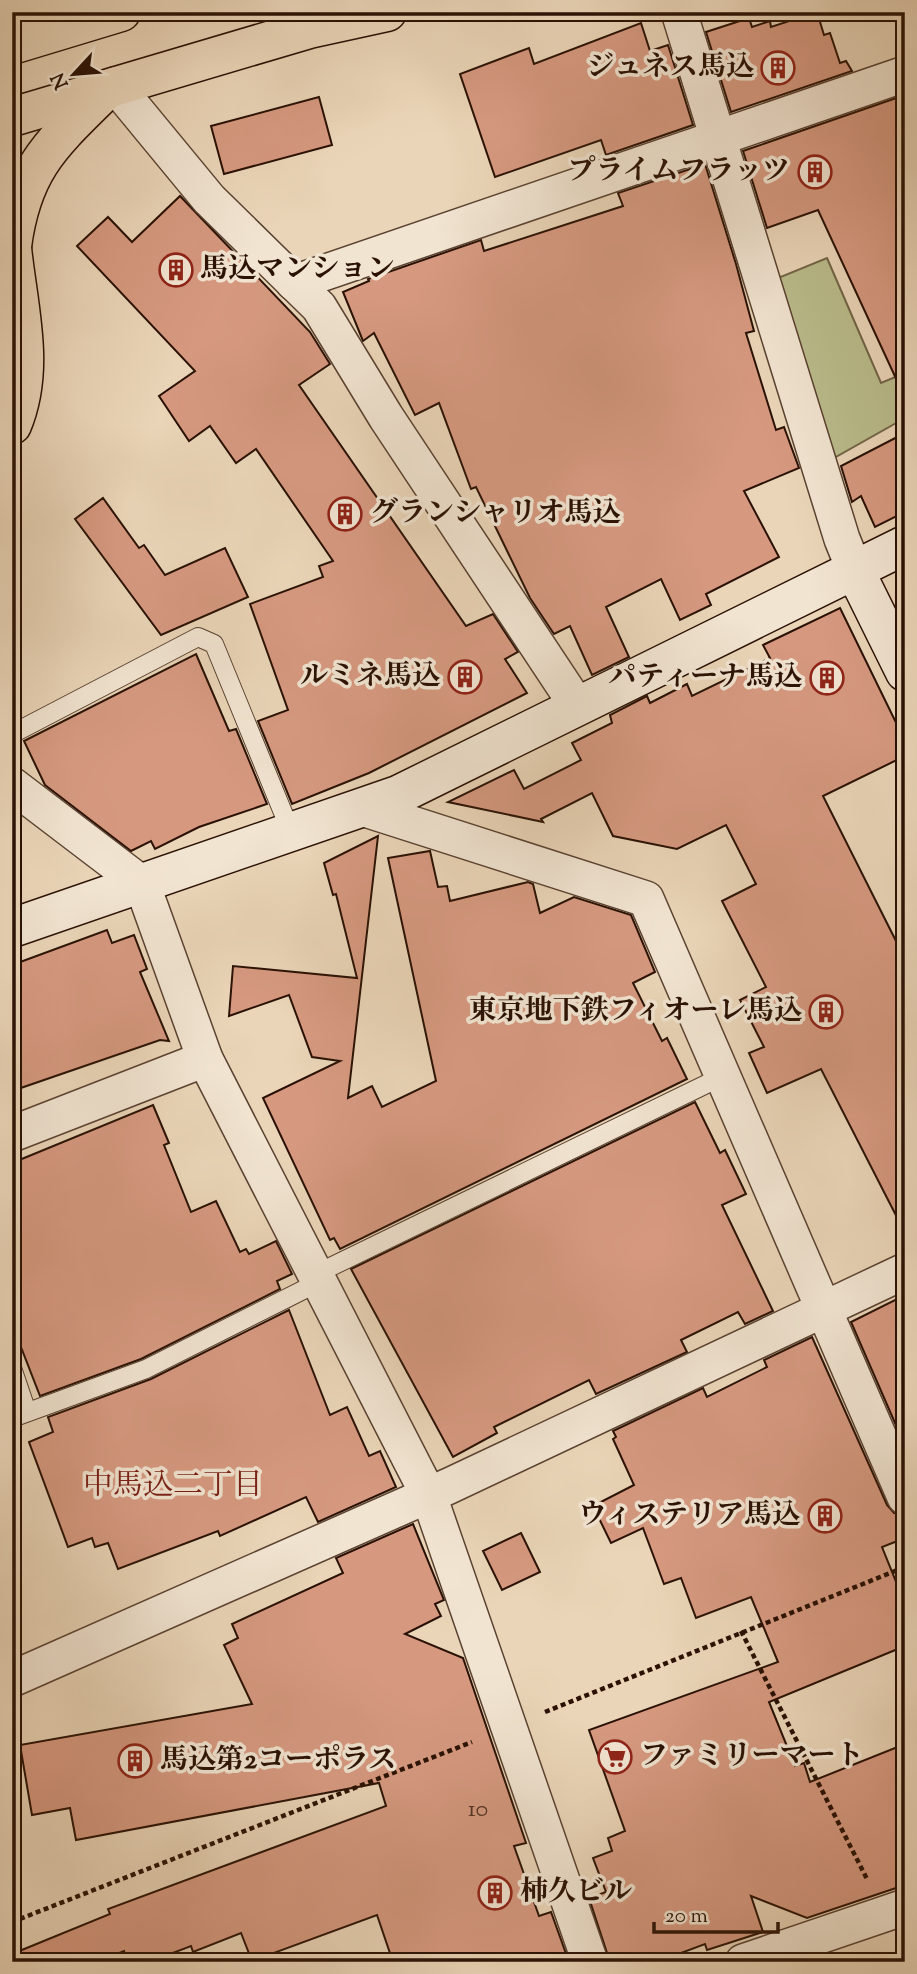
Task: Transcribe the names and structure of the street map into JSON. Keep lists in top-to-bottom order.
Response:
{
  "districts": ["中馬込二丁目"],
  "places": {
    "building": [
      "ジュネス馬込",
      "プライムフラッツ",
      "馬込マンション",
      "グランシャリオ馬込",
      "ルミネ馬込",
      "パティーナ馬込",
      "東京地下鉄フィオーレ馬込",
      "ウィステリア馬込",
      "馬込第2コーポラス",
      "柿久ビル"
    ],
    "supermarket": ["ファミリーマート"]
  },
  "house_numbers": ["10"],
  "scale_bar": "20 m",
  "north": "bottom left"
}
